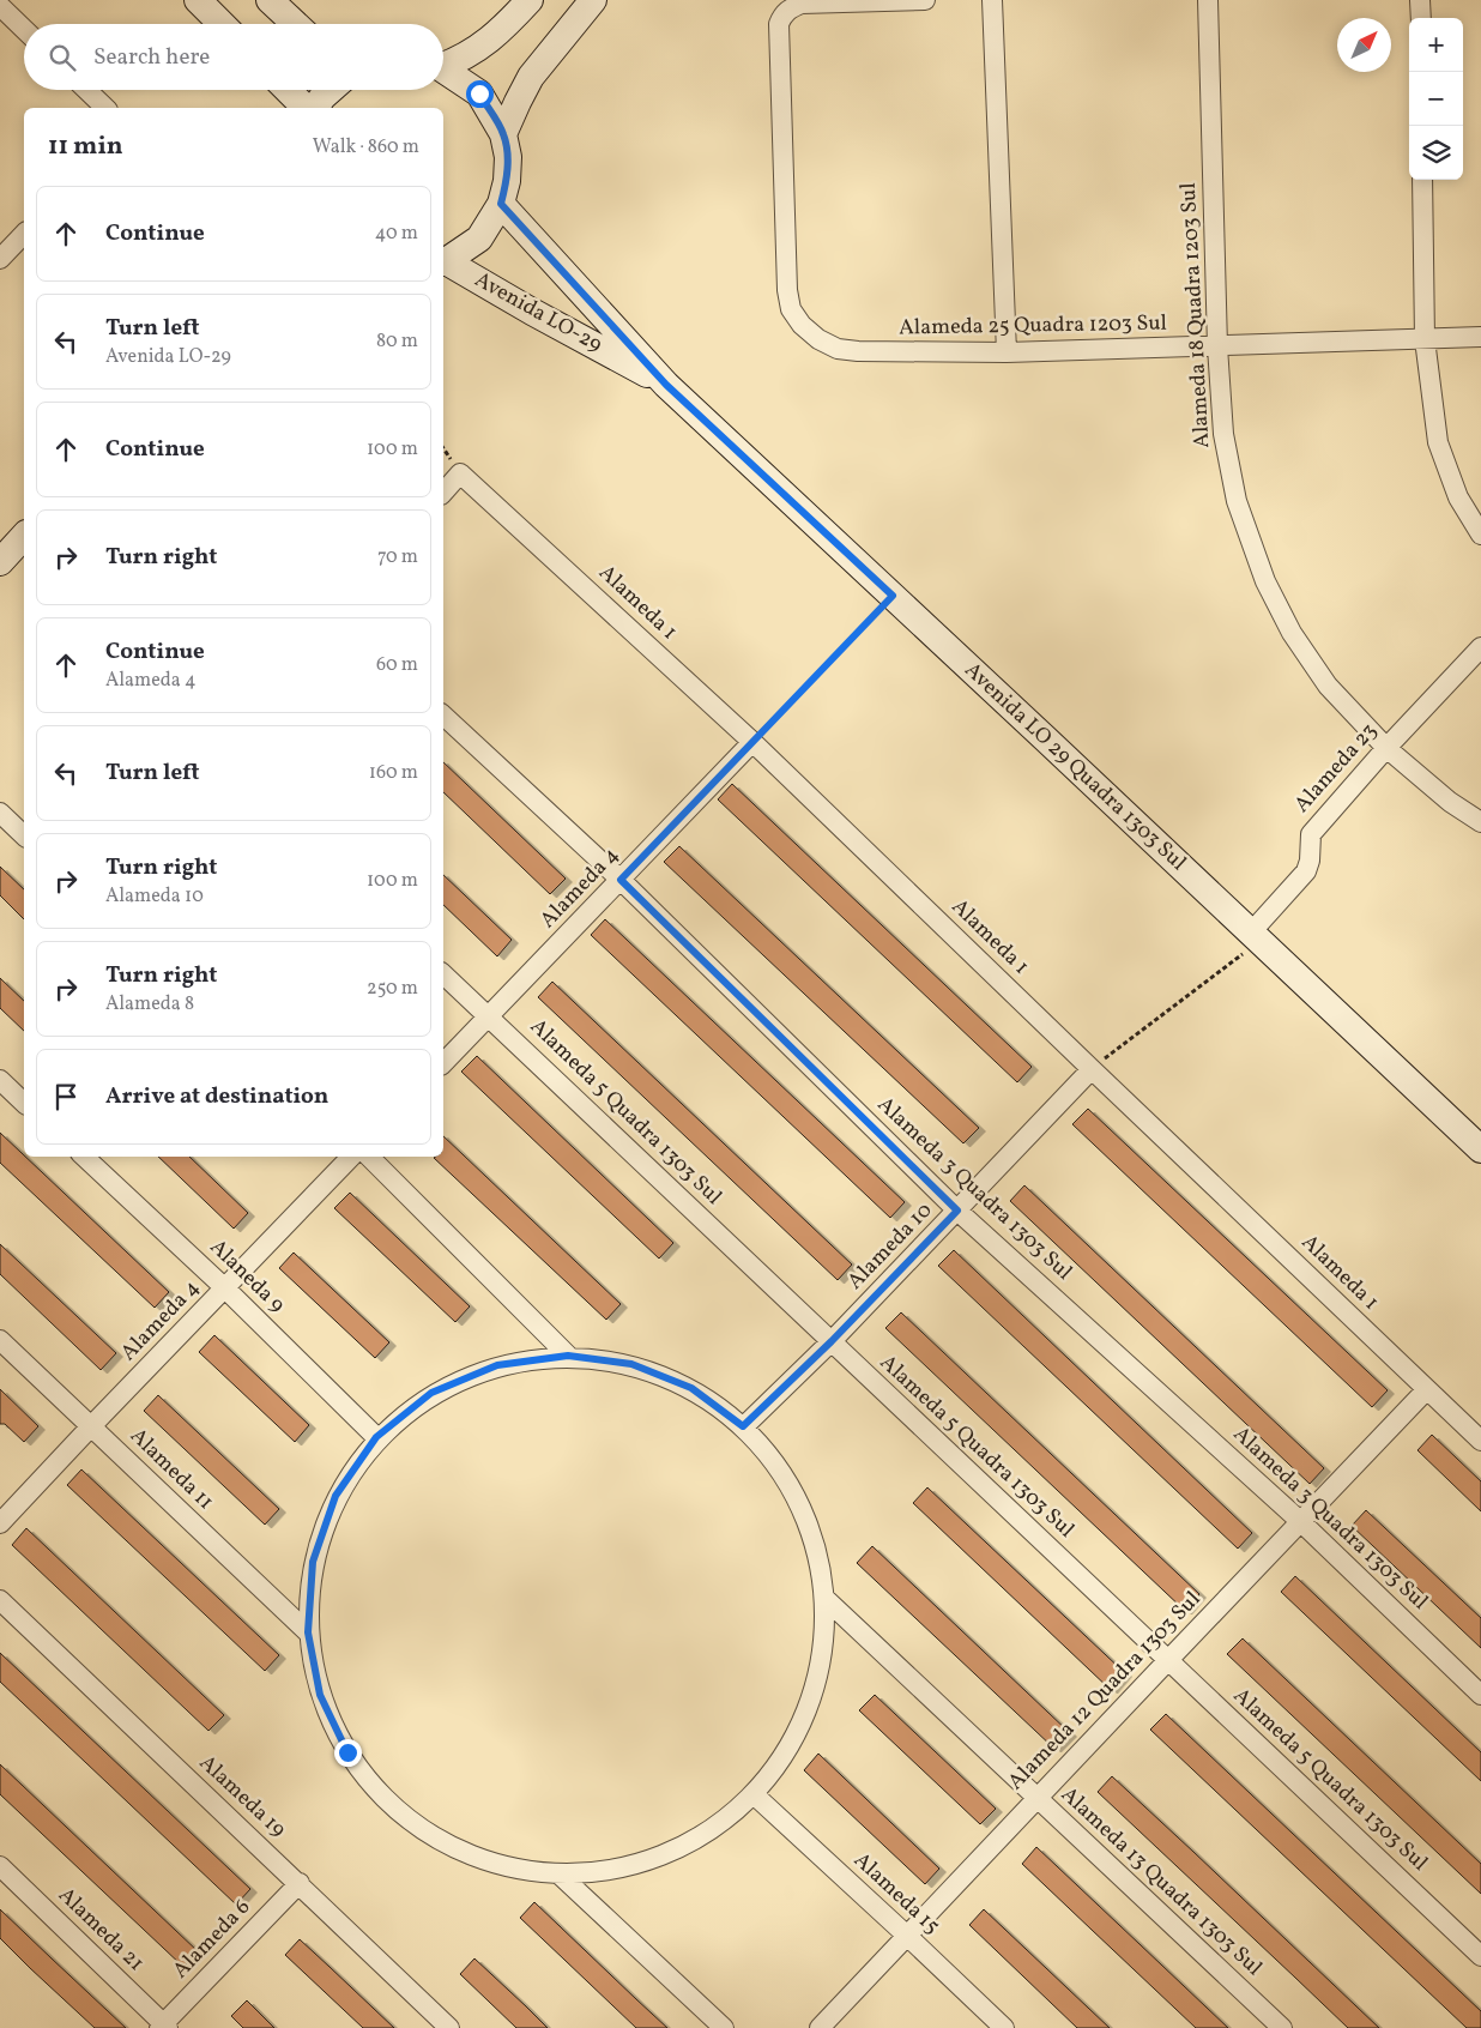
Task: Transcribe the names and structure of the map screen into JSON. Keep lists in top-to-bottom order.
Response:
{
  "streets": {
    "street": [
      "Avenida LO-29",
      "Alameda 18 Quadra 1203 Sul",
      "Alameda 25 Quadra 1203 Sul",
      "Alameda 1",
      "Avenida LO 29 Quadra 1303 Sul",
      "Alameda 23",
      "Alameda 4",
      "Alameda 5 Quadra 1303 Sul",
      "Alameda 3 Quadra 1303 Sul",
      "Alameda 10",
      "Alaneda 9",
      "Alameda 11",
      "Alameda 12 Quadra 1303 Sul",
      "Alameda 19",
      "Alameda 13 Quadra 1303 Sul",
      "Alameda 15",
      "Alameda 21",
      "Alameda 6"
    ]
  },
  "crossings": [
    ["Avenida LO-29", "Avenida LO 29 Quadra 1303 Sul"],
    ["Alameda 18 Quadra 1203 Sul", "Alameda 25 Quadra 1203 Sul"],
    ["Alameda 18 Quadra 1203 Sul", "Alameda 23"],
    ["Alameda 1", "Alameda 4"],
    ["Alameda 1", "Alameda 10"],
    ["Alameda 1", "Alameda 12 Quadra 1303 Sul"],
    ["Avenida LO 29 Quadra 1303 Sul", "Alameda 23"],
    ["Alameda 4", "Alameda 5 Quadra 1303 Sul"],
    ["Alameda 4", "Alameda 3 Quadra 1303 Sul"],
    ["Alameda 4", "Alaneda 9"],
    ["Alameda 4", "Alameda 11"],
    ["Alameda 5 Quadra 1303 Sul", "Alameda 10"],
    ["Alameda 5 Quadra 1303 Sul", "Alameda 12 Quadra 1303 Sul"],
    ["Alameda 3 Quadra 1303 Sul", "Alameda 10"],
    ["Alameda 3 Quadra 1303 Sul", "Alameda 12 Quadra 1303 Sul"],
    ["Alameda 12 Quadra 1303 Sul", "Alameda 13 Quadra 1303 Sul"],
    ["Alameda 12 Quadra 1303 Sul", "Alameda 15"],
    ["Alameda 19", "Alameda 6"],
    ["Alameda 21", "Alameda 6"]
  ],
  "north": "top right",
  "page": {
    "map_buttons": ["+", "−"],
    "search": "Search here",
    "heading": ["11 min", "Walk · 860 m"],
    "list": [
      ["Continue", "40 m"],
      ["Turn left", "Avenida LO-29", "80 m"],
      ["Continue", "100 m"],
      ["Turn right", "70 m"],
      ["Continue", "Alameda 4", "60 m"],
      ["Turn left", "160 m"],
      ["Turn right", "Alameda 10", "100 m"],
      ["Turn right", "Alameda 8", "250 m"],
      "Arrive at destination"
    ]
  }
}
